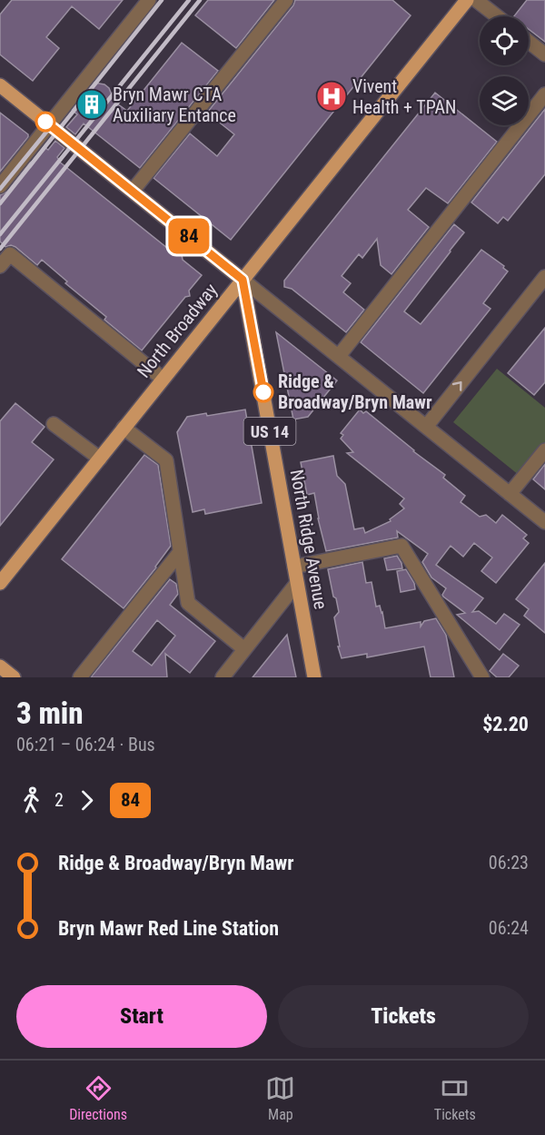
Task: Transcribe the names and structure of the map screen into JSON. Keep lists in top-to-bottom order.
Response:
{
  "streets": {
    "main road": ["North Broadway", "US 14", "North Ridge Avenue"]
  },
  "crossings": [
    ["North Broadway", "North Ridge Avenue"]
  ],
  "places": {
    "hospital": ["Vivent Health + TPAN"],
    "building": ["Bryn Mawr CTA Auxiliary Entance"],
    "other": ["Ridge & Broadway/Bryn Mawr"]
  },
  "lines": ["bus line 84"],
  "page": {
    "on_map": "84",
    "heading": ["3 min", "06:21 – 06:24 · Bus", "$2.20"],
    "legs": ["2", "84"],
    "list": [
      {
        "name": "Ridge & Broadway/Bryn Mawr",
        "value": "06:23"
      },
      {
        "name": "Bryn Mawr Red Line Station",
        "value": "06:24"
      }
    ],
    "buttons": ["Start", "Tickets"],
    "tabs": ["Directions", "Map", "Tickets"]
  }
}
